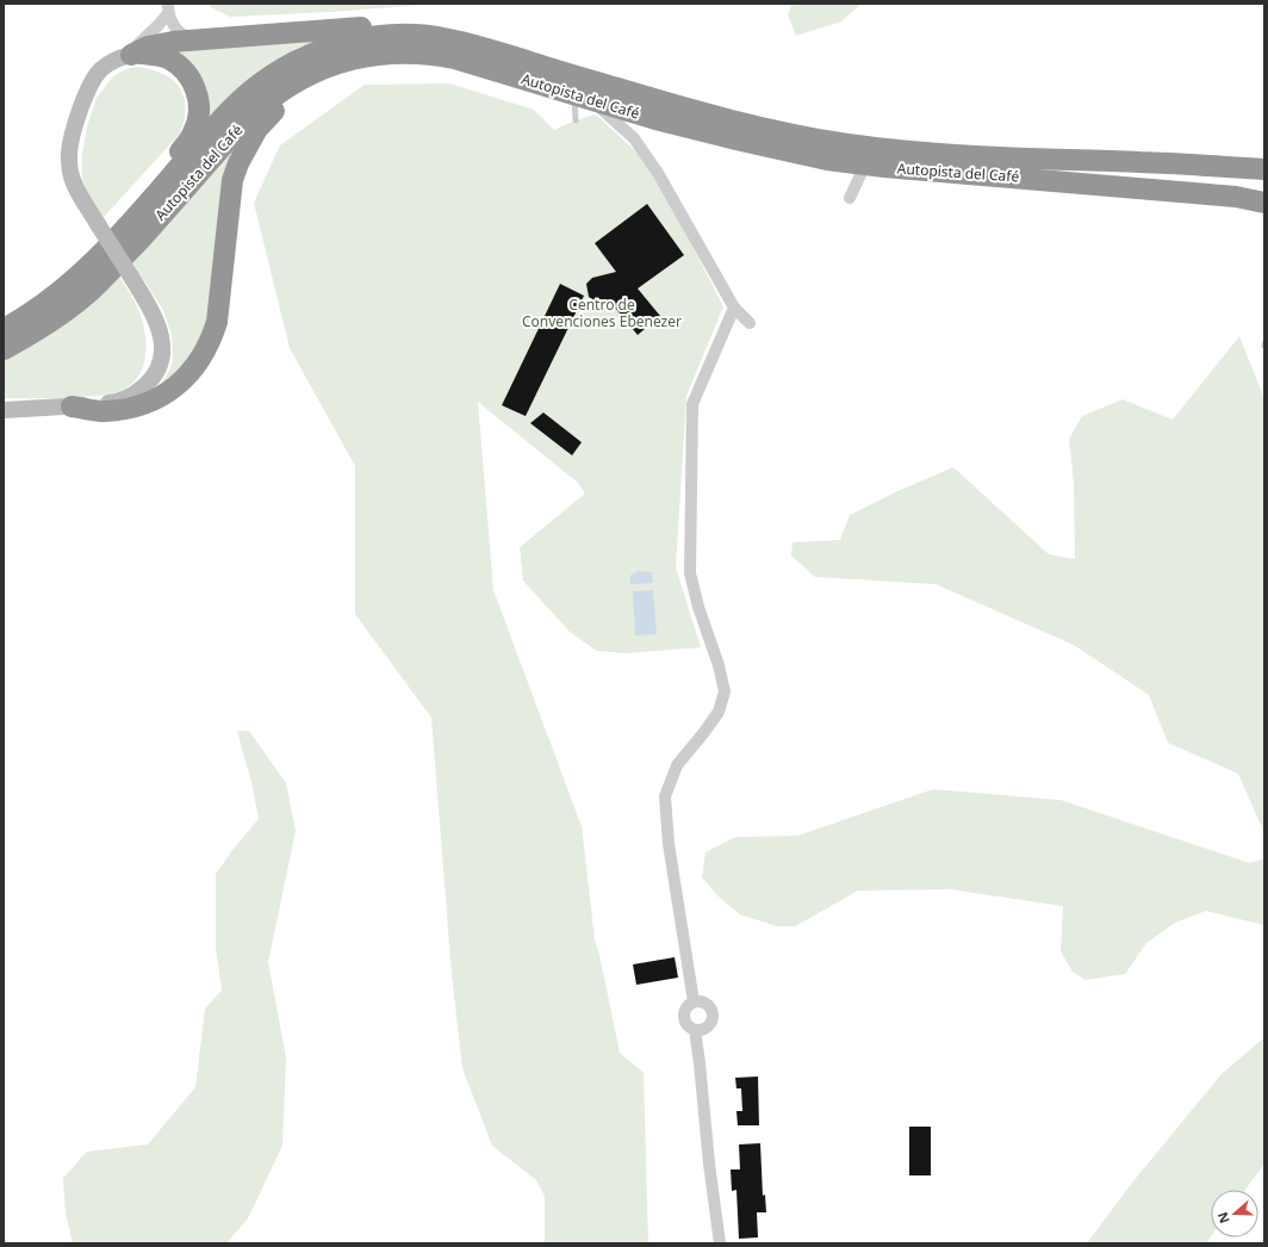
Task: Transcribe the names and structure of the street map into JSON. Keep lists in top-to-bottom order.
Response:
{
  "streets": {
    "highway": ["Autopista del Café"]
  },
  "parks": ["Centro de Convenciones Ebenezer"],
  "north": "left"
}
